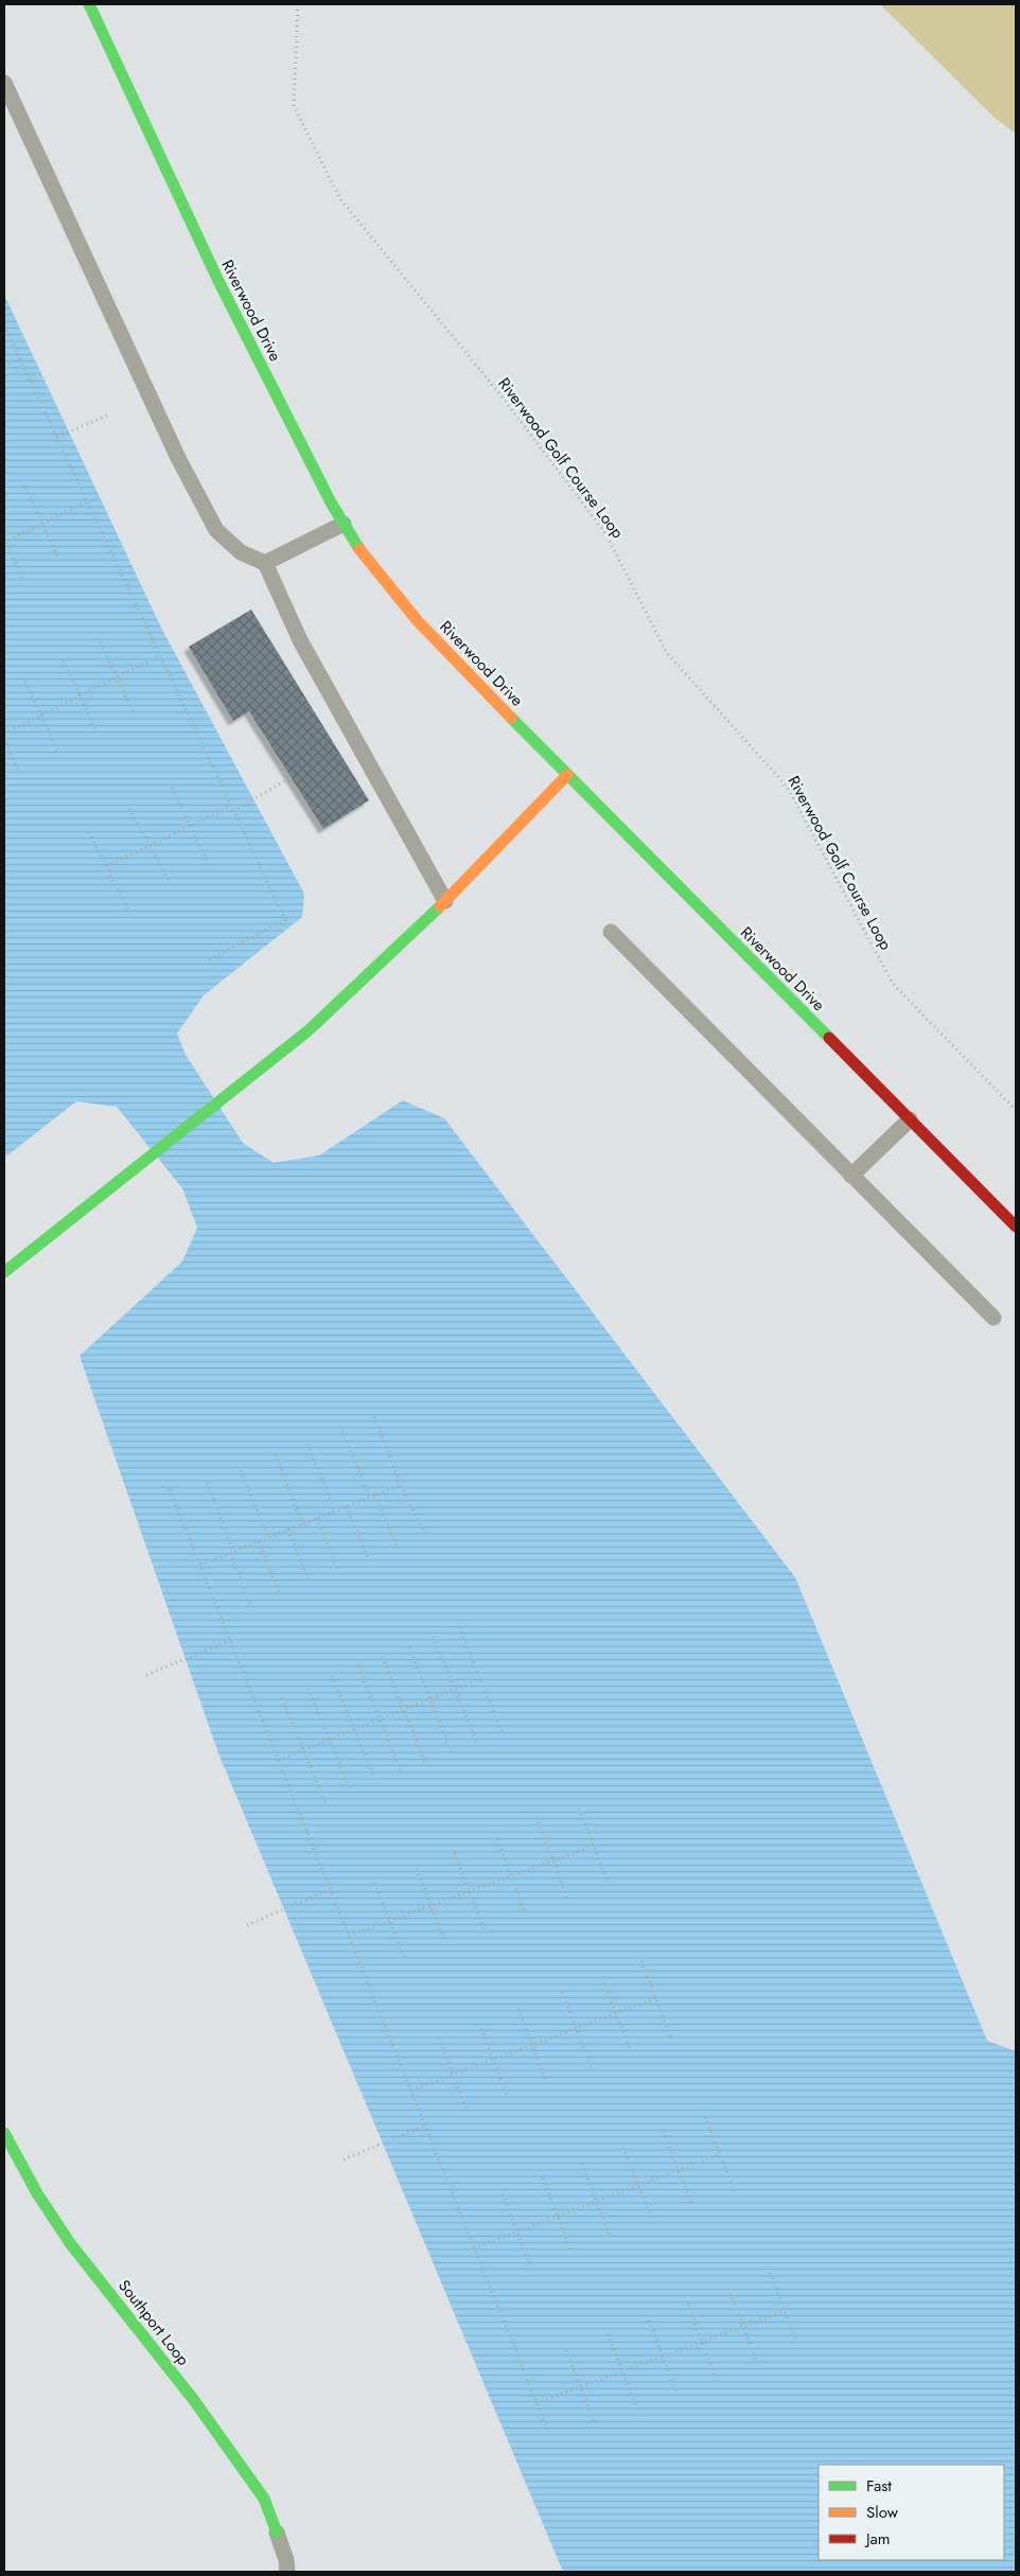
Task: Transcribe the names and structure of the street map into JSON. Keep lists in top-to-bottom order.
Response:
{
  "streets": {
    "street": ["Riverwood Drive", "Southport Loop"],
    "path": ["Riverwood Golf Course Loop"]
  },
  "legend": ["Fast", "Slow", "Jam"]
}
